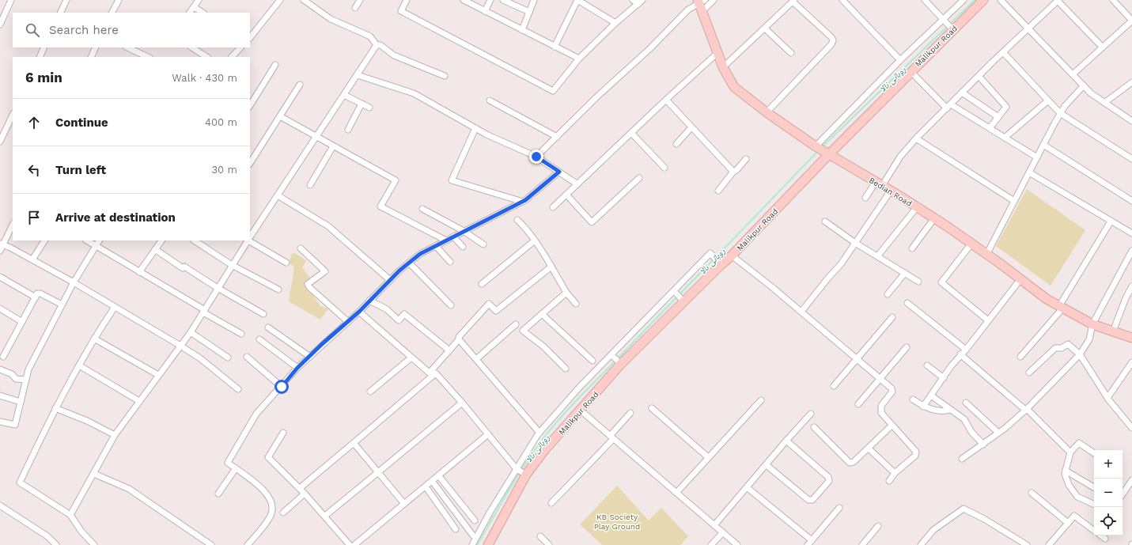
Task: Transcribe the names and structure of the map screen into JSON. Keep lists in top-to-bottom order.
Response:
{
  "streets": {
    "street": ["Malikpur Road", "Bedian Road"]
  },
  "crossings": [
    ["Malikpur Road", "Bedian Road"]
  ],
  "water": ["روہائی نالا"],
  "parks": ["KB Society Play Ground"],
  "page": {
    "search": "Search here",
    "heading": ["6 min", "Walk · 430 m"],
    "list": [
      ["Continue", "400 m"],
      ["Turn left", "30 m"],
      "Arrive at destination"
    ],
    "map_buttons": ["+", "−"]
  }
}
